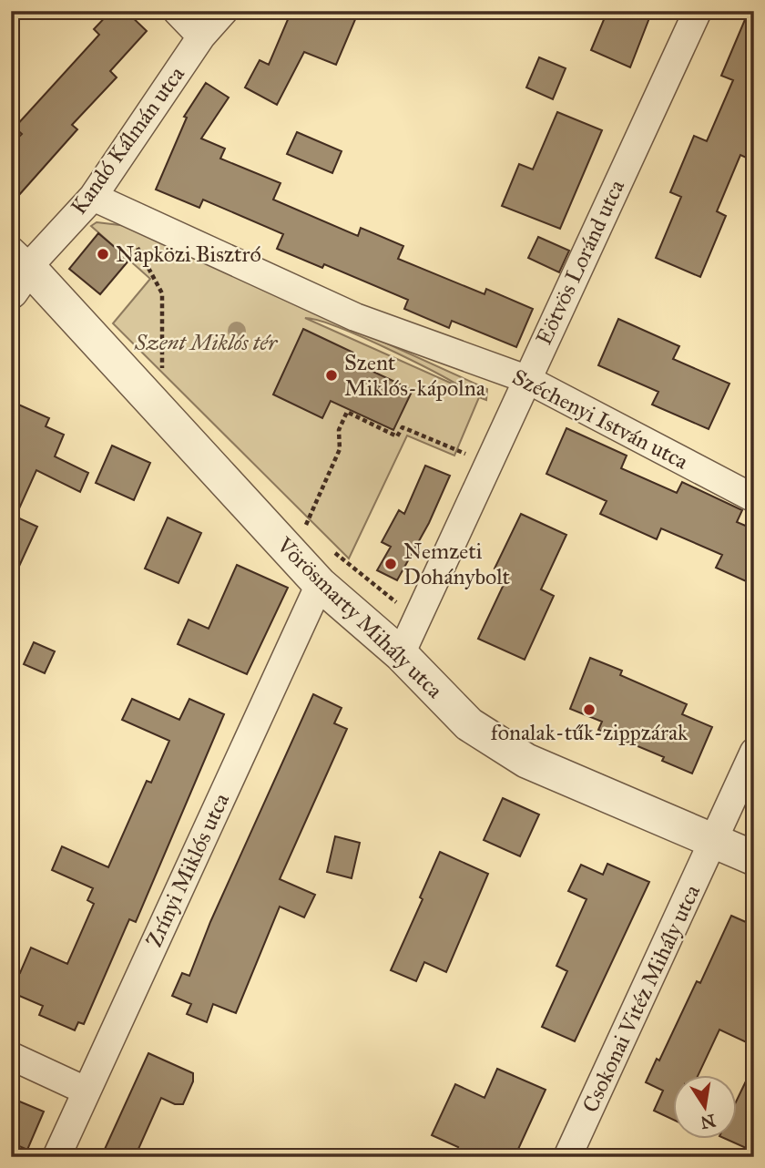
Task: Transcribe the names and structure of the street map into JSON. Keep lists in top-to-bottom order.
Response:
{
  "streets": {
    "street": [
      "Kandó Kálmán utca",
      "Eötvös Loránd utca",
      "Széchenyi István utca",
      "Vörösmarty Mihály utca",
      "Zrínyi Miklós utca",
      "Csokonai Vitéz Mihály utca"
    ]
  },
  "crossings": [
    ["Kandó Kálmán utca", "Széchenyi István utca"],
    ["Kandó Kálmán utca", "Vörösmarty Mihály utca"],
    ["Eötvös Loránd utca", "Széchenyi István utca"],
    ["Eötvös Loránd utca", "Vörösmarty Mihály utca"],
    ["Vörösmarty Mihály utca", "Zrínyi Miklós utca"],
    ["Vörösmarty Mihály utca", "Csokonai Vitéz Mihály utca"]
  ],
  "parks": ["Szent Miklós tér"],
  "places": [
    "Napközi Bisztró",
    "Szent Miklós-kápolna",
    "Nemzeti Dohánybolt",
    "fonalak-tűk-zippzárak"
  ],
  "north": "bottom"
}
